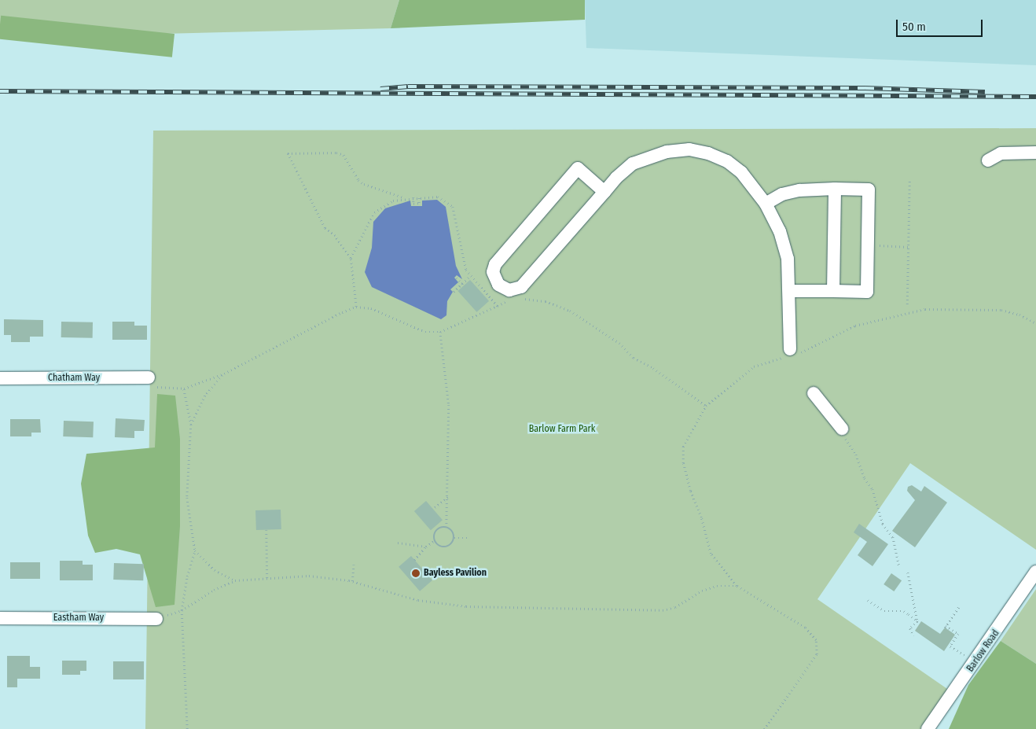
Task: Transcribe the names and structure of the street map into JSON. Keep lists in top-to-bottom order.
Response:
{
  "streets": {
    "street": ["Chatham Way", "Eastham Way", "Barlow Road"]
  },
  "parks": ["Barlow Farm Park"],
  "places": ["Bayless Pavilion"],
  "scale_bar": "50 m"
}
